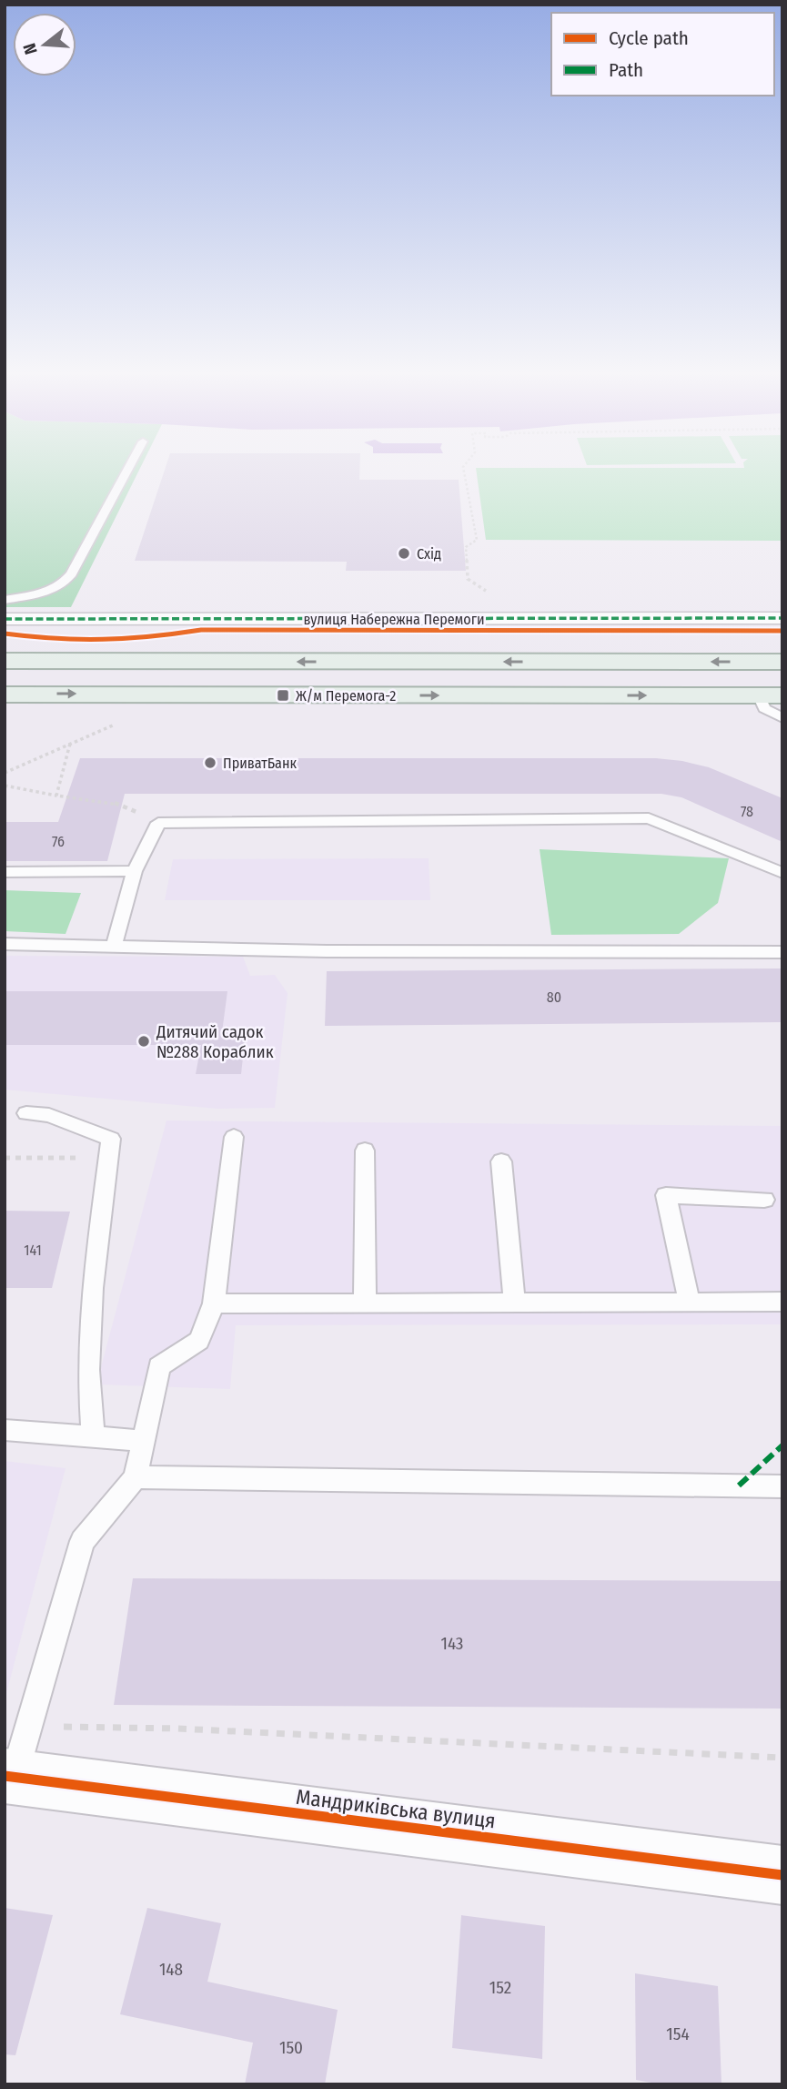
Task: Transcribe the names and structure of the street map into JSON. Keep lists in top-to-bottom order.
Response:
{
  "streets": {
    "street": ["вулиця Набережна Перемоги", "Мандриківська вулиця"]
  },
  "places": {
    "other": ["Схід", "ПриватБанк", "Дитячий садок №288 Кораблик"],
    "transit": ["Ж/м Перемога-2"]
  },
  "house_numbers": [
    "78",
    "76",
    "80",
    "141",
    "143",
    "148",
    "152",
    "154",
    "150"
  ],
  "legend": ["Cycle path", "Path"],
  "north": "left"
}
